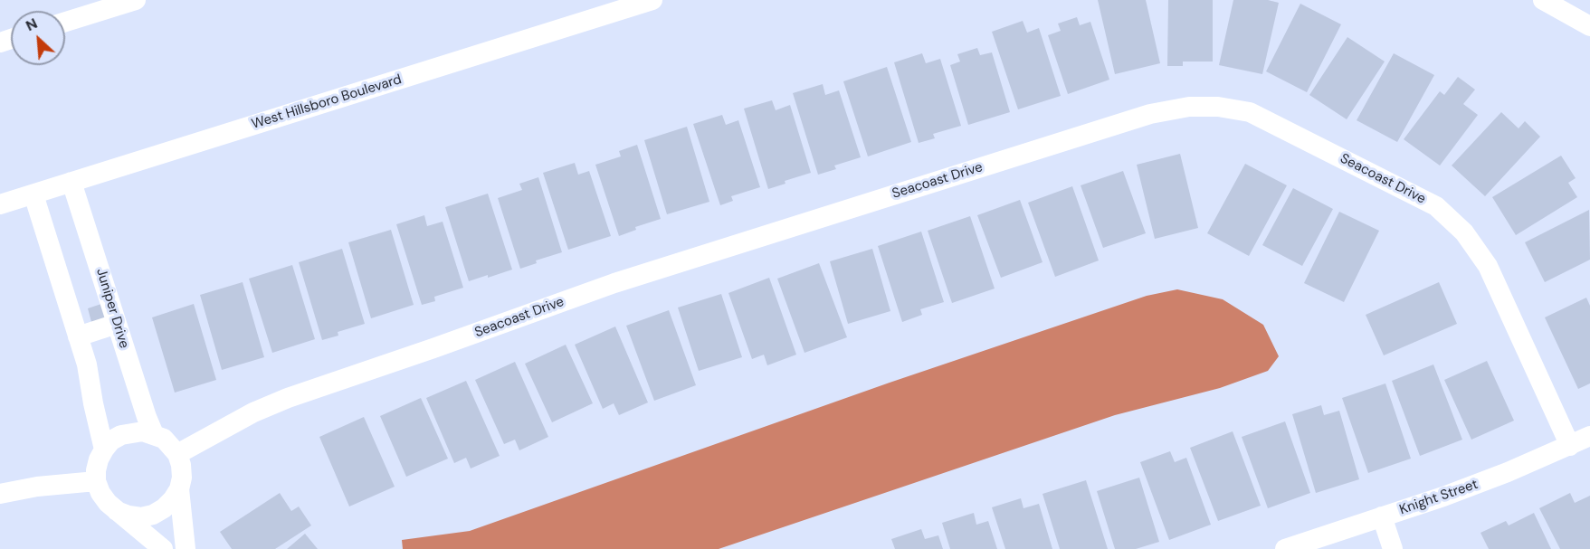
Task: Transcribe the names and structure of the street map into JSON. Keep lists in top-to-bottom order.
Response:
{
  "streets": {
    "street": [
      "West Hillsboro Boulevard",
      "Seacoast Drive",
      "Juniper Drive",
      "Knight Street"
    ]
  },
  "crossings": [
    ["West Hillsboro Boulevard", "Juniper Drive"],
    ["Seacoast Drive", "Juniper Drive"],
    ["Seacoast Drive", "Knight Street"]
  ],
  "north": "top left"
}
